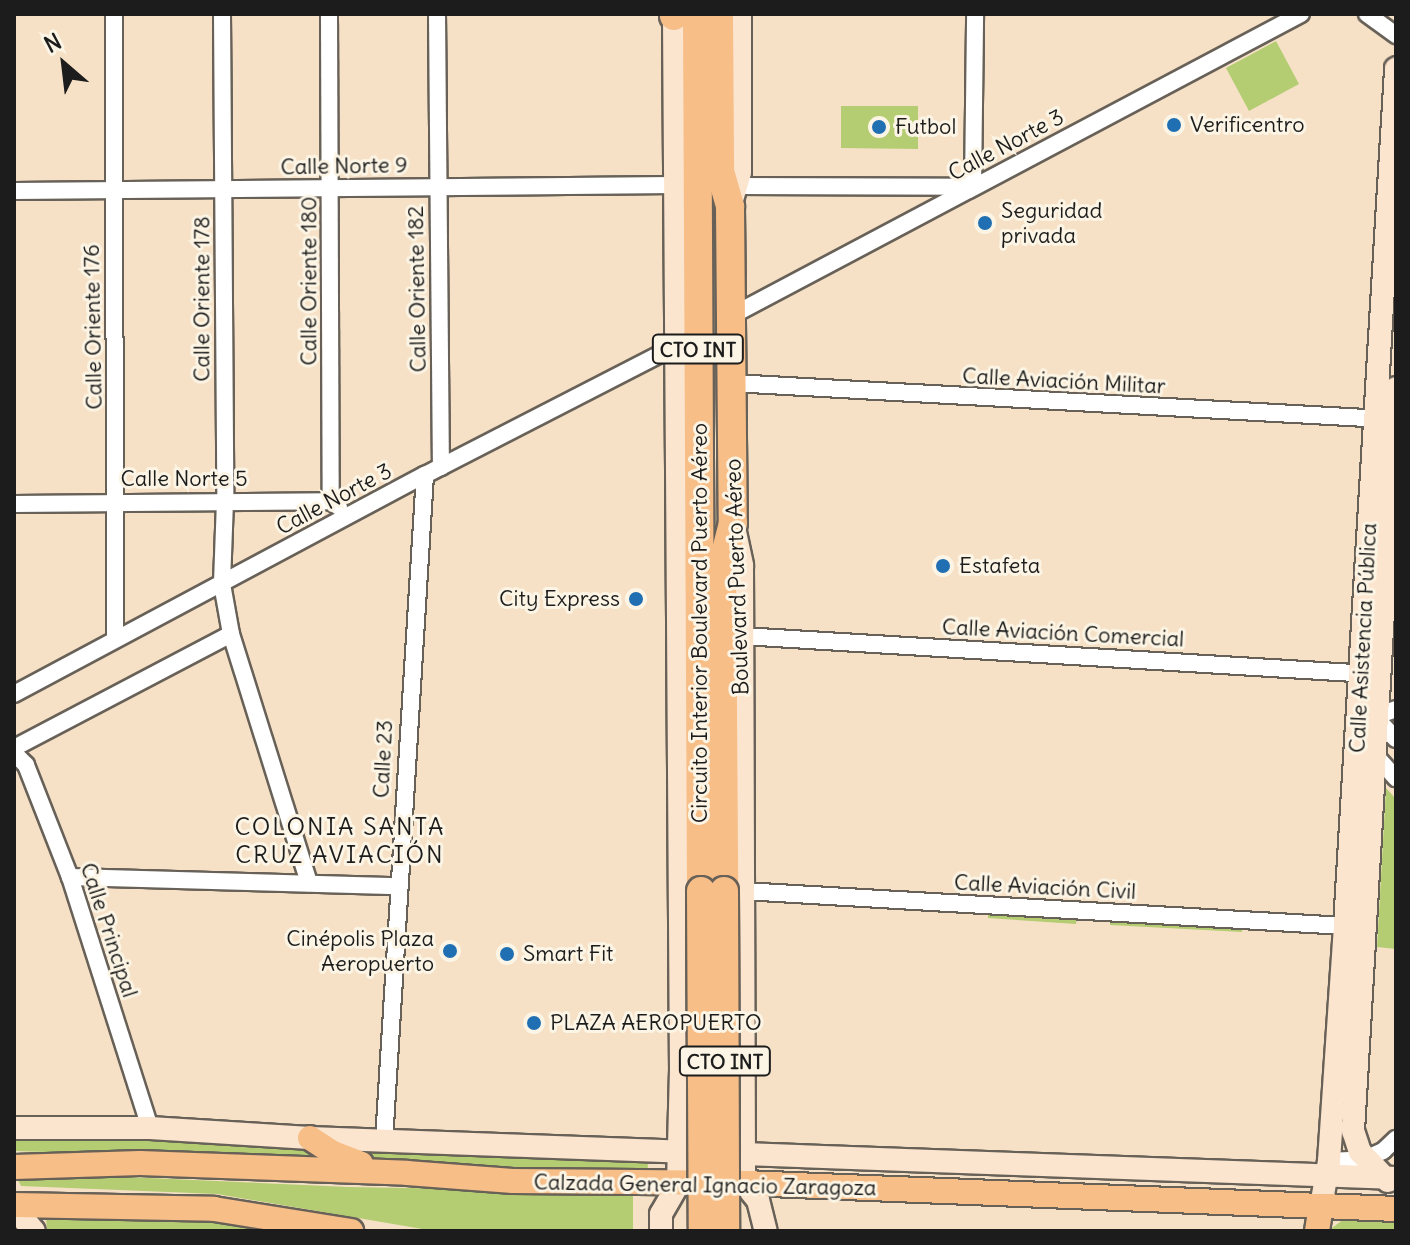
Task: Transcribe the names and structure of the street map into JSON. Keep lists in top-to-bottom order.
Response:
{
  "streets": {
    "highway": ["CTO INT", "Boulevard Puerto Aéreo", "Circuito Interior Boulevard Puerto Aéreo"],
    "main road": ["Calle Asistencia Pública", "Calzada General Ignacio Zaragoza"],
    "street": [
      "Calle Norte 3",
      "Calle Norte 9",
      "Calle Oriente 180",
      "Calle Oriente 182",
      "Calle Oriente 178",
      "Calle Oriente 176",
      "Calle Aviación Militar",
      "Calle Norte 5",
      "Calle Aviación Comercial",
      "Calle 23",
      "Calle Aviación Civil",
      "Calle Principal"
    ]
  },
  "crossings": [
    ["Calle Norte 3", "Calle Oriente 182"],
    ["Calle Norte 3", "Calle Oriente 178"],
    ["Calle Norte 3", "Calle Oriente 176"],
    ["Calle Norte 3", "CTO INT"],
    ["Calle Norte 3", "Boulevard Puerto Aéreo"],
    ["Calle Norte 3", "Calle 23"],
    ["Calle Norte 9", "Calle Oriente 180"],
    ["Calle Norte 9", "Calle Oriente 182"],
    ["Calle Norte 9", "Calle Oriente 178"],
    ["Calle Norte 9", "Calle Oriente 176"],
    ["Calle Norte 9", "CTO INT"],
    ["Calle Oriente 180", "Calle Norte 5"],
    ["Calle Oriente 178", "Calle Norte 5"],
    ["Calle Oriente 176", "Calle Norte 5"],
    ["CTO INT", "Boulevard Puerto Aéreo"],
    ["CTO INT", "Circuito Interior Boulevard Puerto Aéreo"],
    ["CTO INT", "Calzada General Ignacio Zaragoza"],
    ["Calle Aviación Militar", "Boulevard Puerto Aéreo"],
    ["Calle Aviación Militar", "Calle Asistencia Pública"],
    ["Boulevard Puerto Aéreo", "Circuito Interior Boulevard Puerto Aéreo"],
    ["Boulevard Puerto Aéreo", "Calle Aviación Comercial"],
    ["Boulevard Puerto Aéreo", "Calle Aviación Civil"],
    ["Boulevard Puerto Aéreo", "Calzada General Ignacio Zaragoza"],
    ["Circuito Interior Boulevard Puerto Aéreo", "Calle Aviación Civil"],
    ["Calle Aviación Comercial", "Calle Asistencia Pública"],
    ["Calle Asistencia Pública", "Calle Aviación Civil"],
    ["Calle Asistencia Pública", "Calzada General Ignacio Zaragoza"],
    ["Calle 23", "Calzada General Ignacio Zaragoza"],
    ["Calle Principal", "Calzada General Ignacio Zaragoza"]
  ],
  "districts": ["COLONIA SANTA CRUZ AVIACIÓN"],
  "places": [
    "Verificentro",
    "Futbol",
    "Seguridad privada",
    "Estafeta",
    "City Express",
    "Cinépolis Plaza Aeropuerto",
    "Smart Fit",
    "PLAZA AEROPUERTO"
  ],
  "north": "top left"
}
